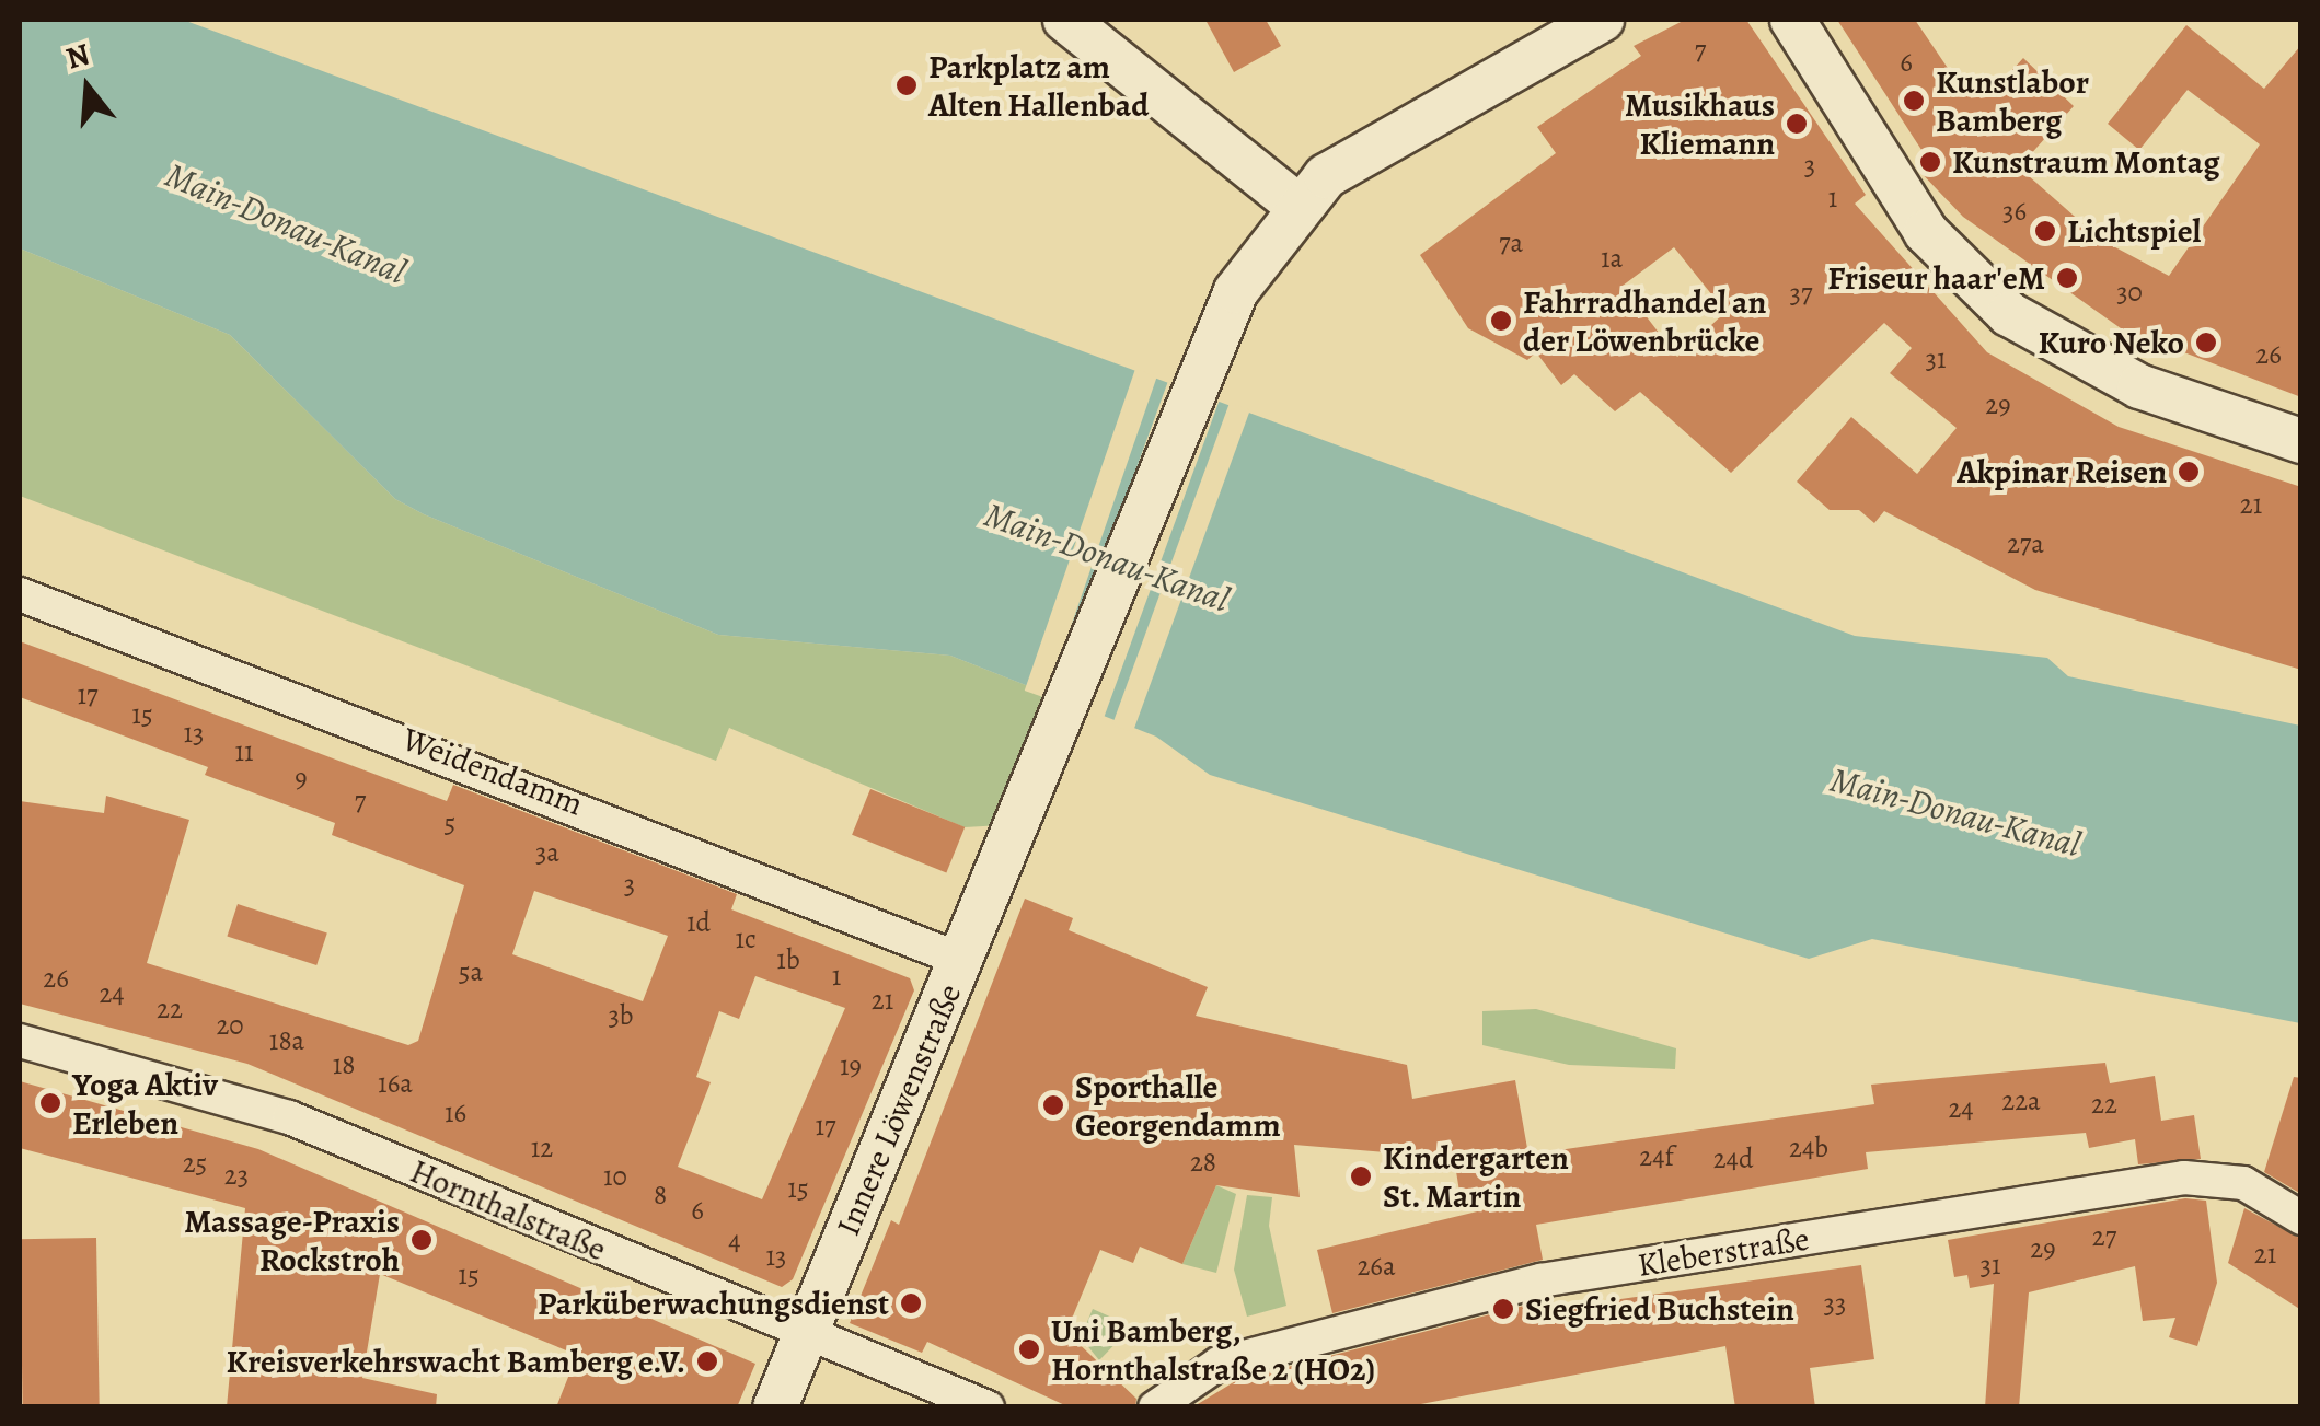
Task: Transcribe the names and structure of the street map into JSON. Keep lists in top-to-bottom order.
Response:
{
  "streets": {
    "street": [
      "Weidendamm",
      "Innere Löwenstraße",
      "Hornthalstraße",
      "Kleberstraße"
    ]
  },
  "crossings": [
    ["Weidendamm", "Innere Löwenstraße"],
    ["Innere Löwenstraße", "Hornthalstraße"]
  ],
  "water": ["Main-Donau-Kanal"],
  "places": [
    "Parkplatz am Alten Hallenbad",
    "Kunstlabor Bamberg",
    "Musikhaus Kliemann",
    "Kunstraum Montag",
    "Lichtspiel",
    "Friseur haar'eM",
    "Fahrradhandel an der Löwenbrücke",
    "Kuro Neko",
    "Akpinar Reisen",
    "Yoga Aktiv Erleben",
    "Sporthalle Georgendamm",
    "Kindergarten St. Martin",
    "Massage-Praxis Rockstroh",
    "Parküberwachungsdienst",
    "Siegfried Buchstein",
    "Uni Bamberg, Hornthalstraße 2 (HO2)",
    "Kreisverkehrswacht Bamberg e.V."
  ],
  "house_numbers": [
    "7",
    "6",
    "3",
    "1",
    "36",
    "7a",
    "1a",
    "30",
    "37",
    "26",
    "31",
    "29",
    "21",
    "27a",
    "17",
    "15",
    "13",
    "11",
    "9",
    "7",
    "5",
    "3a",
    "3",
    "1d",
    "1c",
    "1b",
    "5a",
    "1",
    "26",
    "24",
    "21",
    "22",
    "3b",
    "20",
    "18a",
    "18",
    "19",
    "16a",
    "22a",
    "22",
    "24",
    "16",
    "17",
    "12",
    "24b",
    "24f",
    "24d",
    "28",
    "25",
    "23",
    "10",
    "15",
    "8",
    "6",
    "27",
    "4",
    "29",
    "21",
    "13",
    "31",
    "26a",
    "15",
    "33"
  ],
  "north": "top"
}
